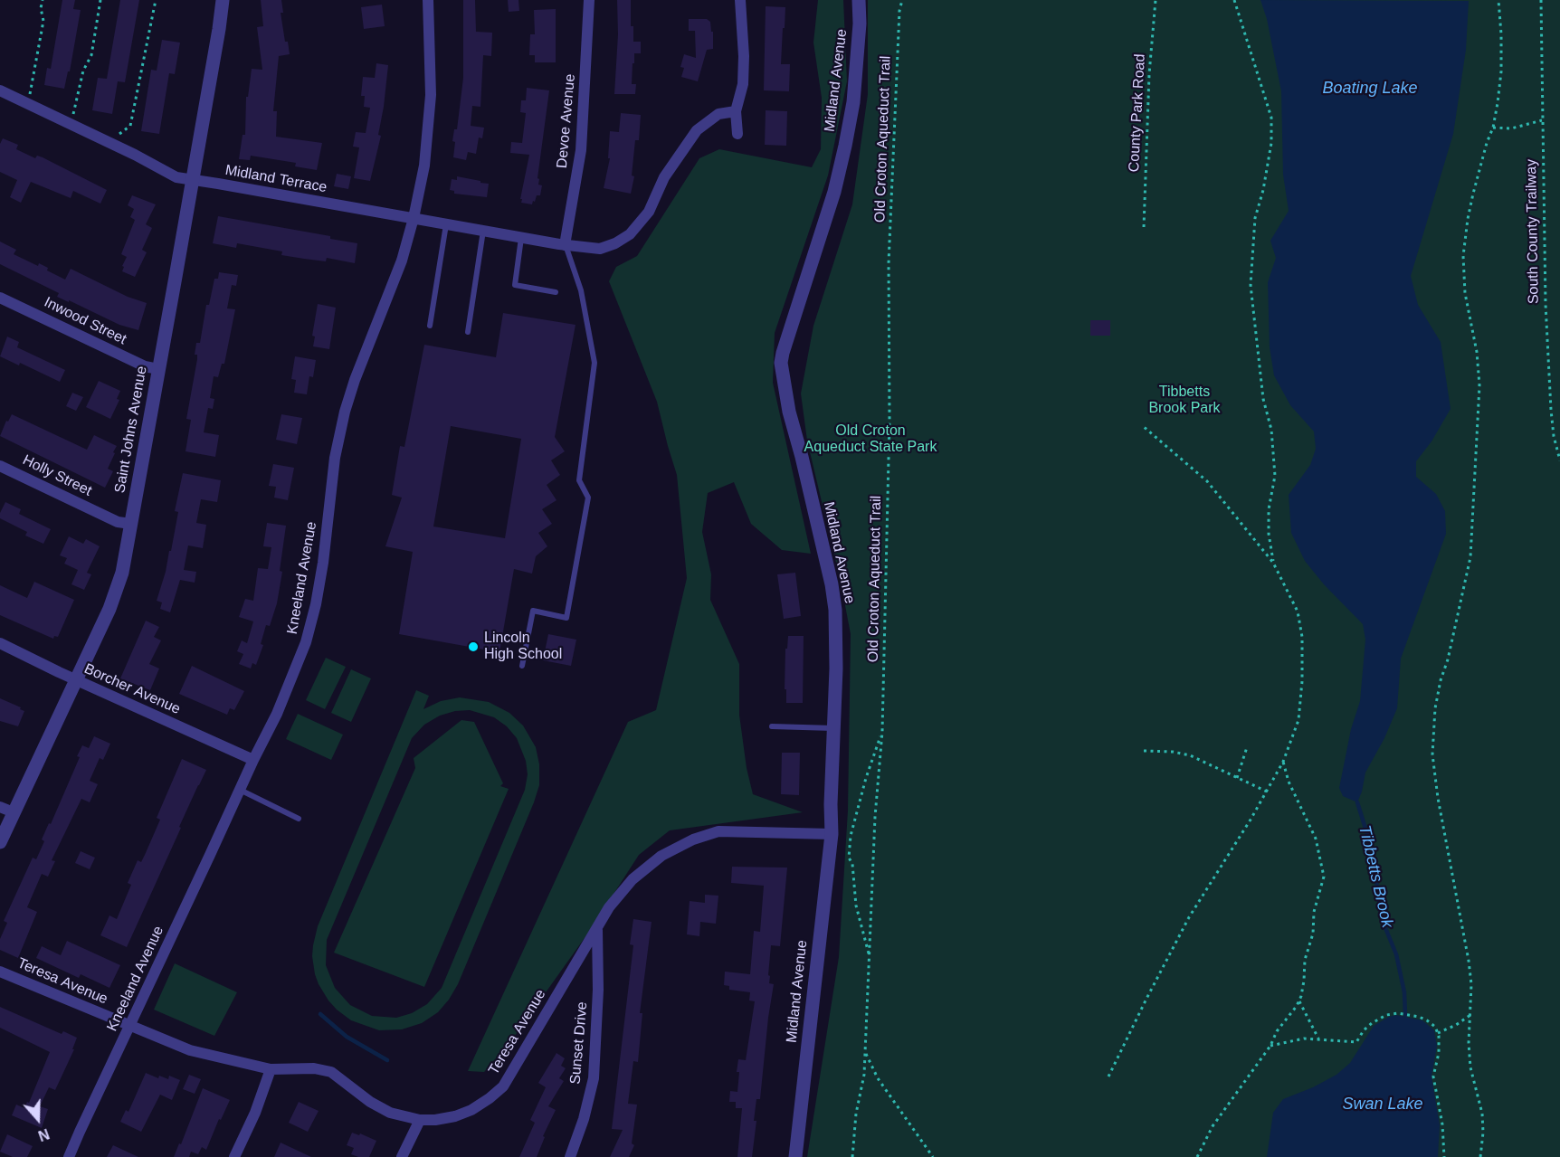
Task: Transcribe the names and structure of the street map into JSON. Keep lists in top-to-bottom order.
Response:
{
  "streets": {
    "street": [
      "Midland Avenue",
      "Devoe Avenue",
      "Midland Terrace",
      "Inwood Street",
      "Saint Johns Avenue",
      "Holly Street",
      "Kneeland Avenue",
      "Borcher Avenue",
      "Teresa Avenue",
      "Sunset Drive"
    ],
    "path": ["County Park Road", "Old Croton Aqueduct Trail", "South County Trailway"]
  },
  "crossings": [
    ["Midland Avenue", "Teresa Avenue"],
    ["Devoe Avenue", "Midland Terrace"],
    ["Midland Terrace", "Saint Johns Avenue"],
    ["Midland Terrace", "Kneeland Avenue"],
    ["Inwood Street", "Saint Johns Avenue"],
    ["Saint Johns Avenue", "Holly Street"],
    ["Saint Johns Avenue", "Borcher Avenue"],
    ["Kneeland Avenue", "Borcher Avenue"],
    ["Kneeland Avenue", "Teresa Avenue"],
    ["Teresa Avenue", "Sunset Drive"]
  ],
  "water": ["Boating Lake", "Tibbetts Brook", "Swan Lake"],
  "parks": ["Tibbetts Brook Park", "Old Croton Aqueduct State Park"],
  "places": ["Lincoln High School"],
  "north": "bottom"
}
